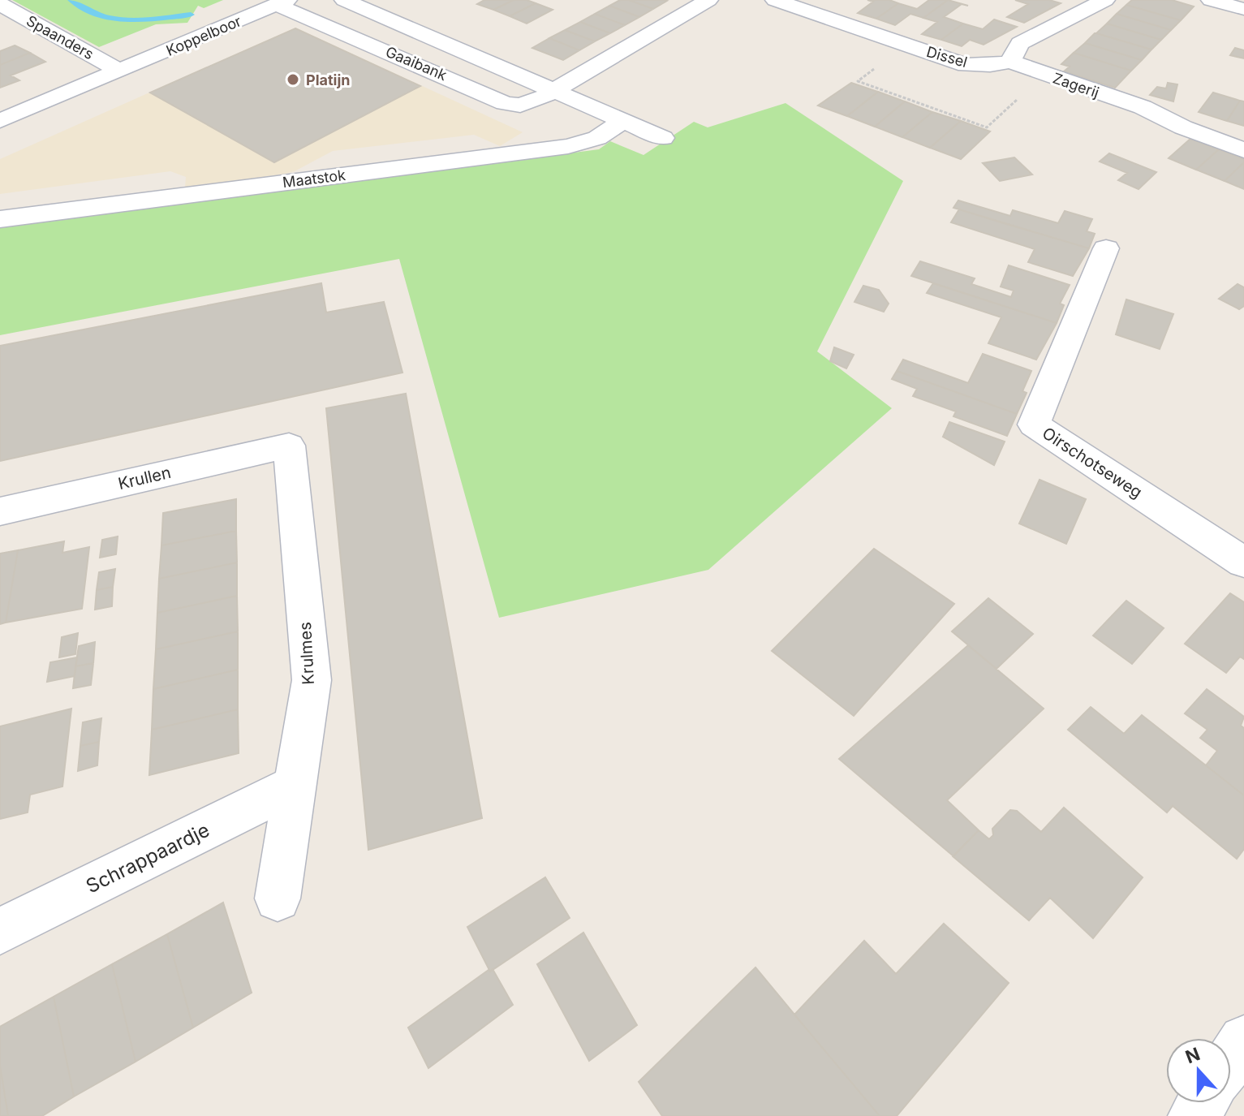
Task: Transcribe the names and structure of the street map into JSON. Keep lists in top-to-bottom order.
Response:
{
  "streets": {
    "street": [
      "Koppelboor",
      "Spaanders",
      "Dissel",
      "Gaaibank",
      "Zagerij",
      "Maatstok",
      "Oirschotseweg",
      "Krullen",
      "Krulmes",
      "Schrappaardje"
    ]
  },
  "crossings": [
    ["Koppelboor", "Spaanders"],
    ["Koppelboor", "Gaaibank"],
    ["Dissel", "Zagerij"],
    ["Gaaibank", "Maatstok"],
    ["Krullen", "Krulmes"],
    ["Krulmes", "Schrappaardje"]
  ],
  "places": ["Platijn"],
  "north": "top"
}
